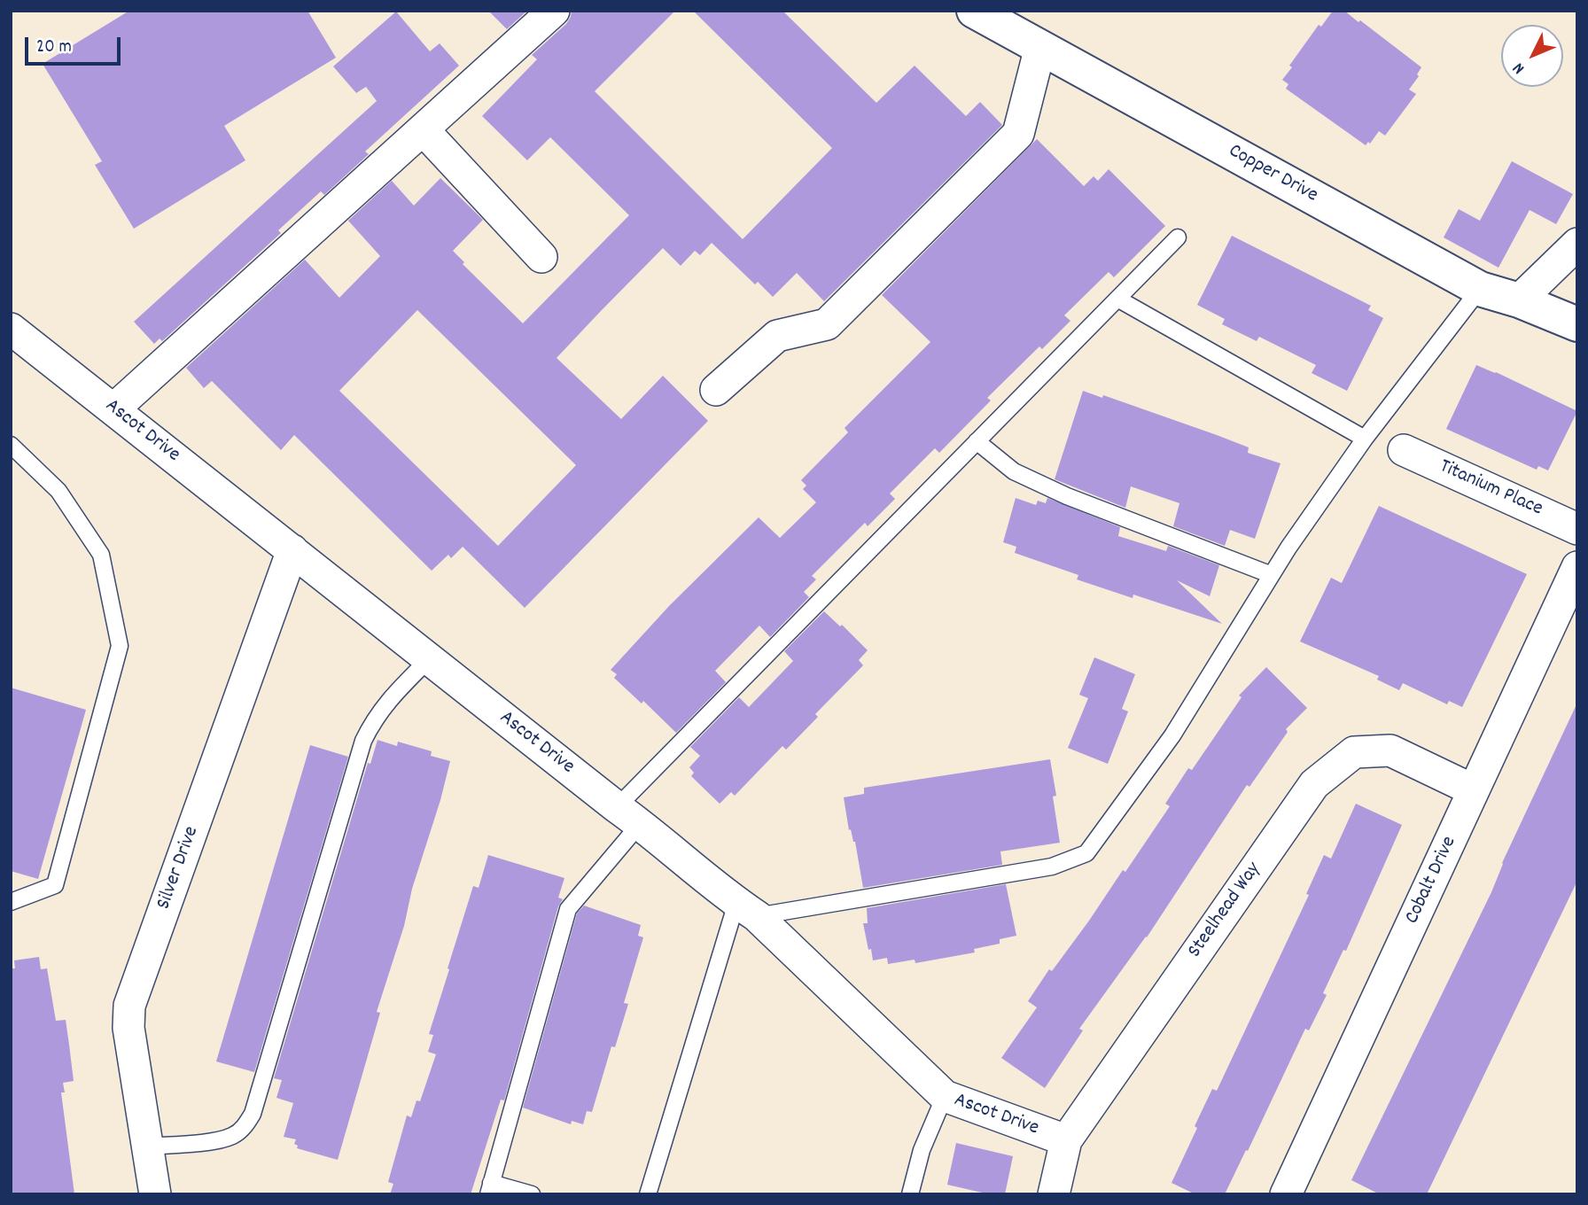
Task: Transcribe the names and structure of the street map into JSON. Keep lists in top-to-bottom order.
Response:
{
  "streets": {
    "street": [
      "Copper Drive",
      "Ascot Drive",
      "Titanium Place",
      "Silver Drive",
      "Cobalt Drive",
      "Steelhead Way"
    ]
  },
  "crossings": [
    ["Ascot Drive", "Silver Drive"],
    ["Ascot Drive", "Steelhead Way"],
    ["Cobalt Drive", "Steelhead Way"]
  ],
  "scale_bar": "20 m",
  "north": "bottom left"
}
